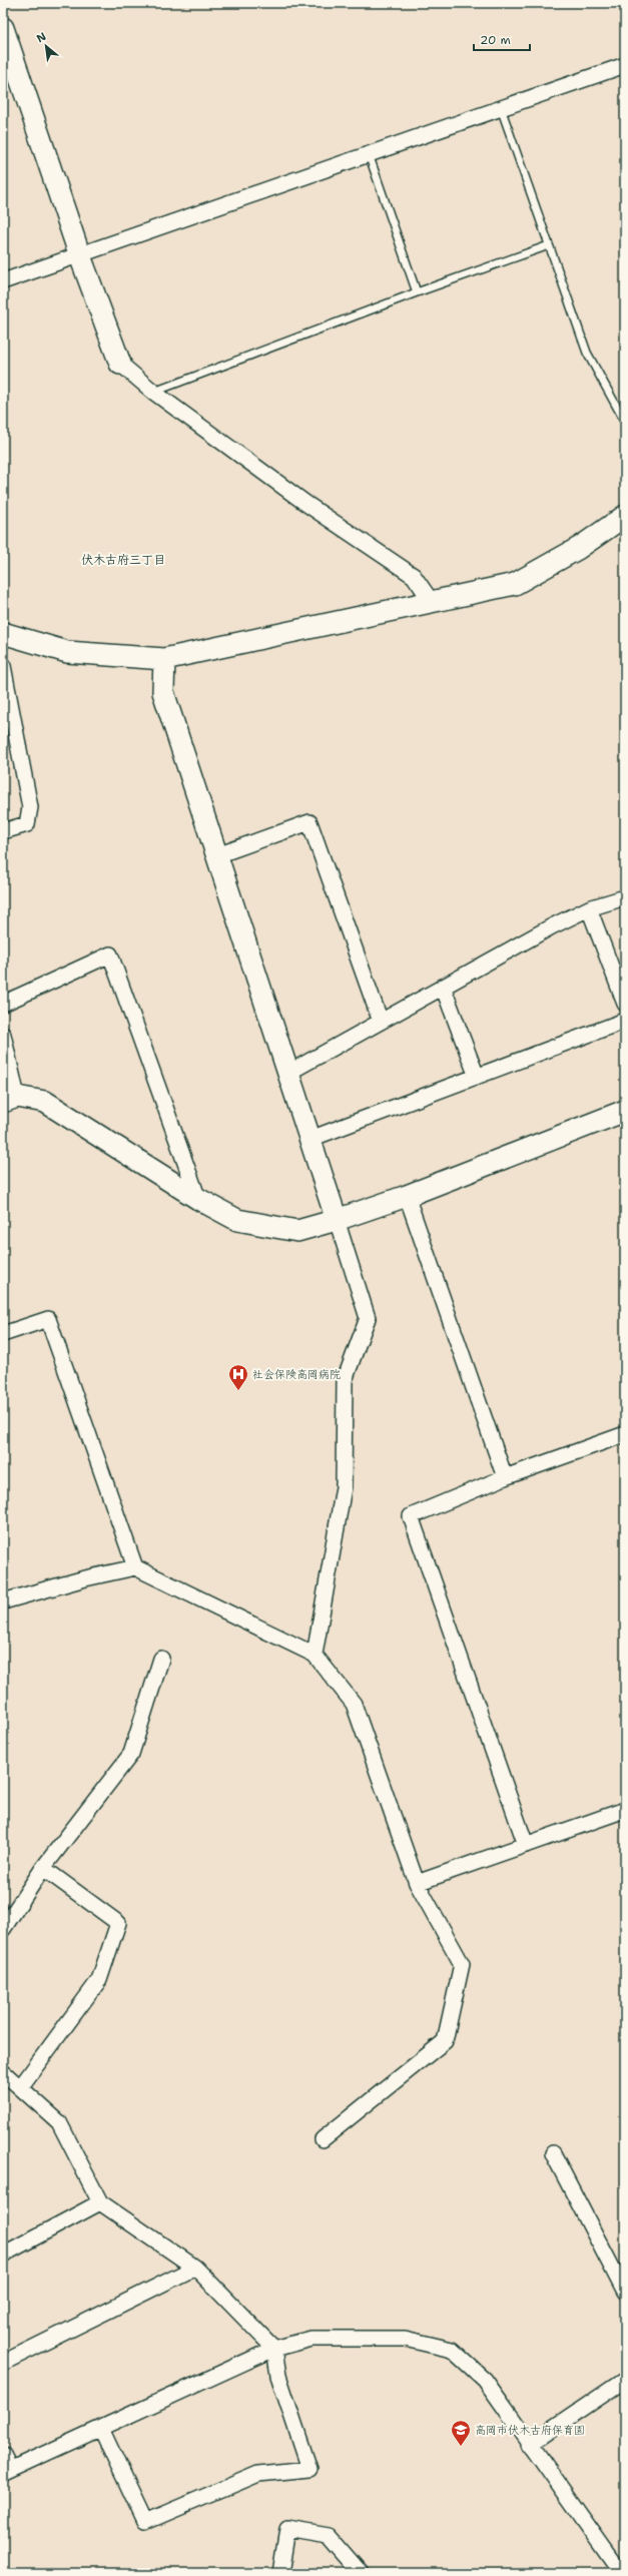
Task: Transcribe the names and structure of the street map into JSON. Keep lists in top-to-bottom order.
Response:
{
  "districts": ["伏木古府三丁目"],
  "places": {
    "hospital": ["社会保険高岡病院"],
    "school or university": ["高岡市伏木古府保育園"]
  },
  "scale_bar": "20 m",
  "north": "top left"
}
